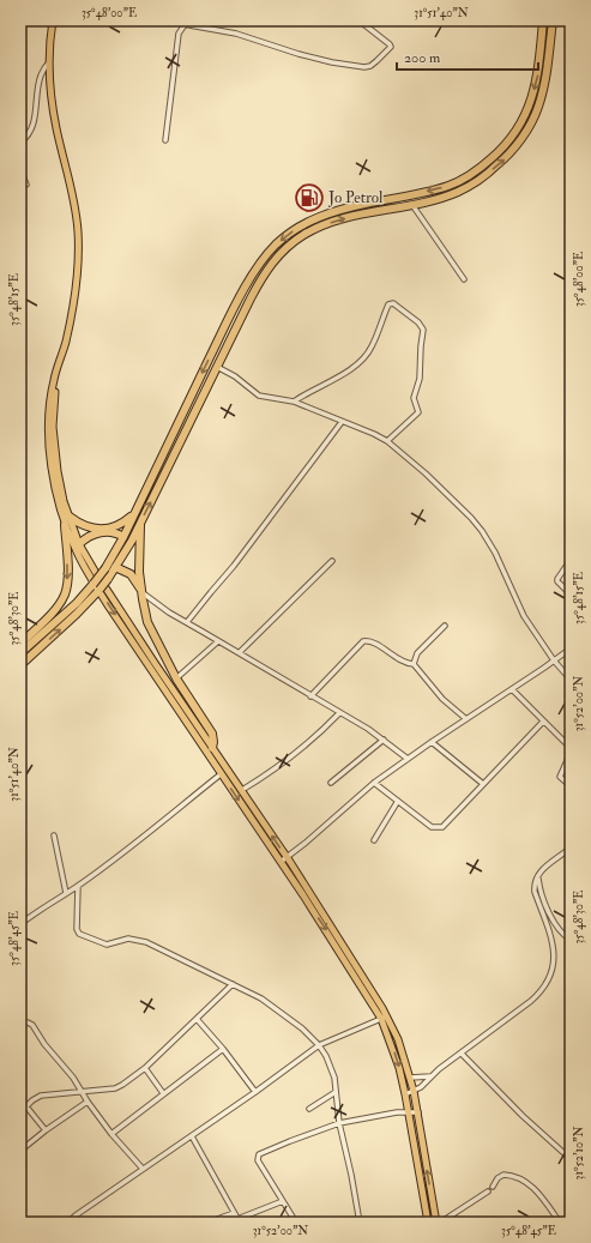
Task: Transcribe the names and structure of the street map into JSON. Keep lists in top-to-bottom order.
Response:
{
  "places": {
    "fuel station": ["Jo Petrol"]
  },
  "scale_bar": "200 m",
  "coordinates": [
    "35°48'00\"E",
    "31°51'40\"N",
    "35°48'15\"E",
    "35°48'30\"E",
    "31°52'00\"N",
    "35°48'45\"E",
    "31°52'10\"N"
  ]
}
